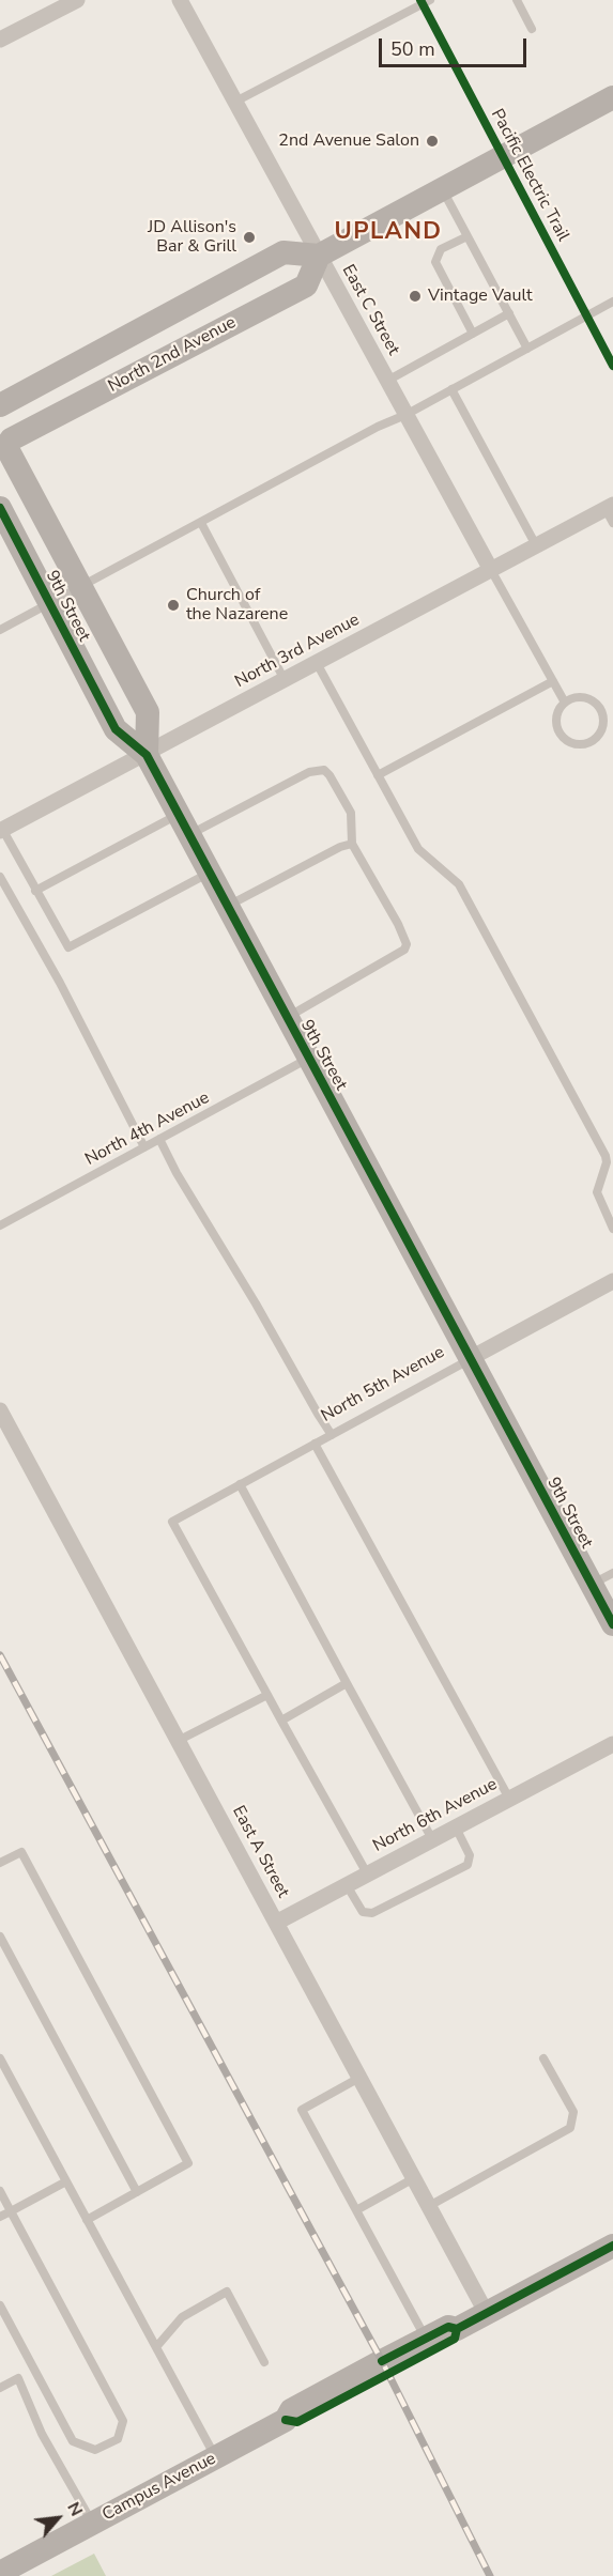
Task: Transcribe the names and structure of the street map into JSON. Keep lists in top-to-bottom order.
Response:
{
  "streets": {
    "street": [
      "East C Street",
      "North 2nd Avenue",
      "9th Street",
      "North 3rd Avenue",
      "North 5th Avenue",
      "North 6th Avenue",
      "East A Street",
      "Campus Avenue"
    ],
    "lane": ["North 4th Avenue"],
    "cycle path": ["Pacific Electric Trail"]
  },
  "crossings": [
    ["East C Street", "North 2nd Avenue"],
    ["East C Street", "North 3rd Avenue"],
    ["North 2nd Avenue", "9th Street"],
    ["9th Street", "North 3rd Avenue"],
    ["9th Street", "North 4th Avenue"],
    ["9th Street", "North 5th Avenue"],
    ["North 6th Avenue", "East A Street"]
  ],
  "districts": ["UPLAND"],
  "places": [
    "2nd Avenue Salon",
    "JD Allison's Bar & Grill",
    "Vintage Vault",
    "Church of the Nazarene"
  ],
  "scale_bar": "50 m",
  "north": "top right"
}
